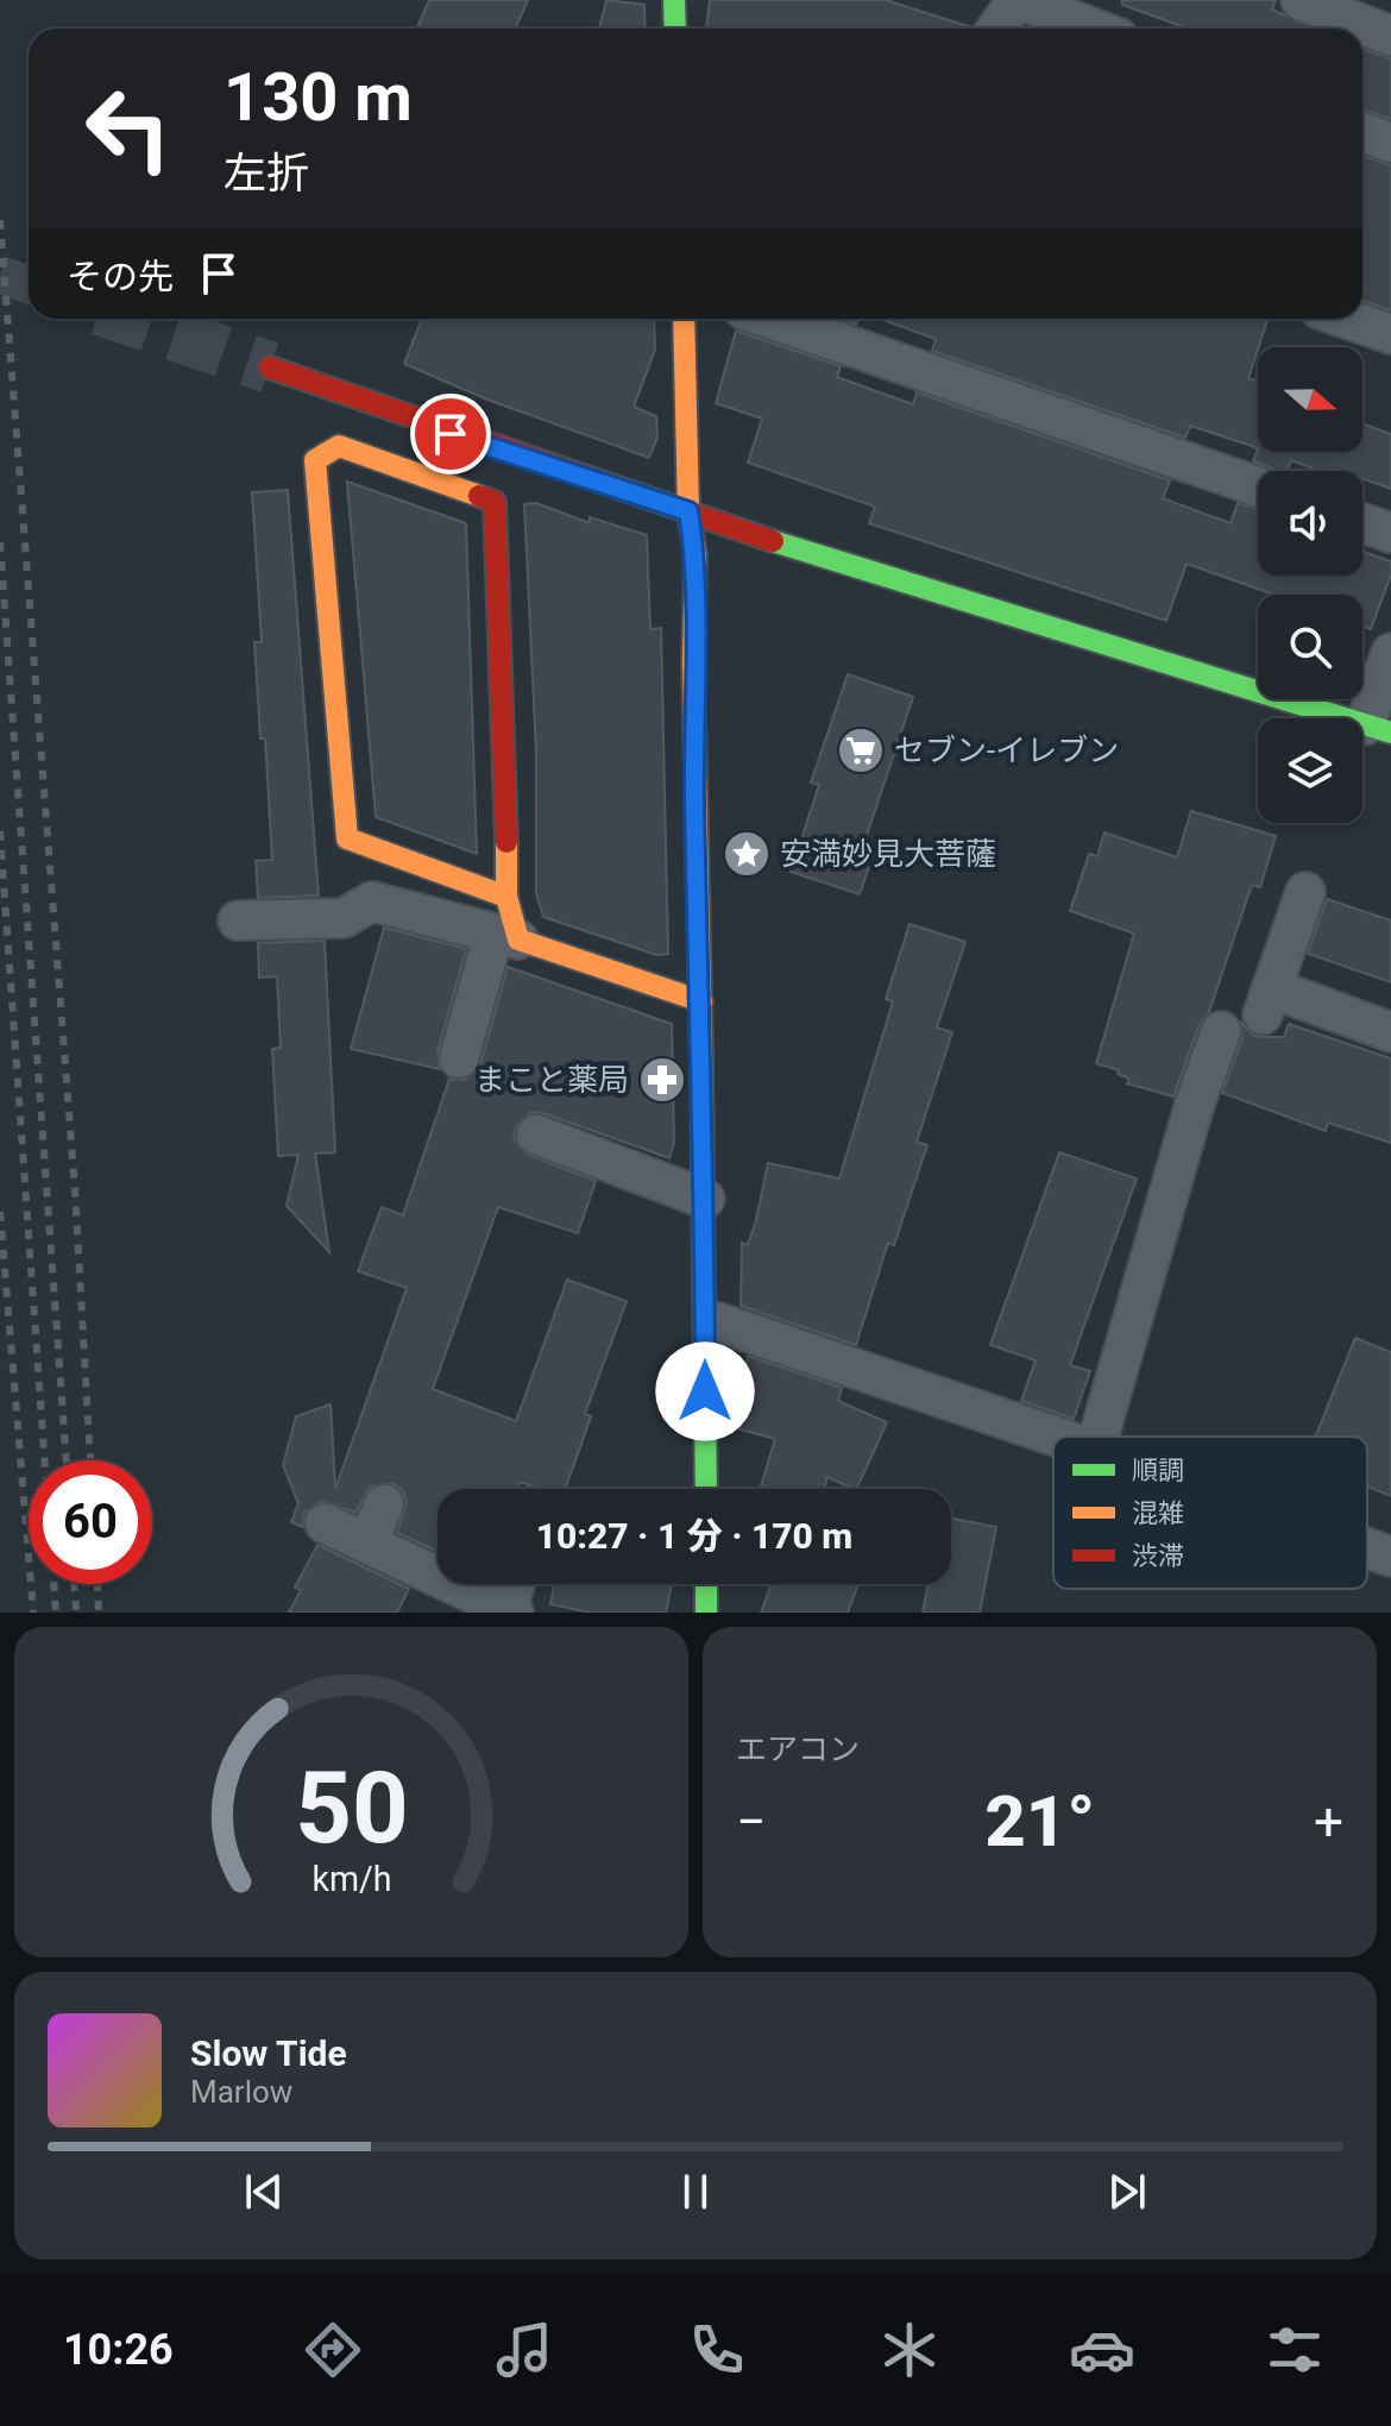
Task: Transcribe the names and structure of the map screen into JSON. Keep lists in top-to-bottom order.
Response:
{
  "places": {
    "supermarket": ["セブン-イレブン"],
    "place": ["安満妙見大菩薩"],
    "pharmacy": ["まこと薬局"]
  },
  "legend": ["順調", "混雑", "渋滞"],
  "north": "right",
  "page": {
    "turn": ["130 m", "左折"],
    "then": "その先",
    "limit": "60",
    "trip": "10:27 · 1 分 · 170 m",
    "tile": "エアコン",
    "heat": ["−", "21°", "+"],
    "song": ["Slow Tide", "Marlow"],
    "tabs": "10:26",
    "gauge": ["50", "km/h"]
  }
}
